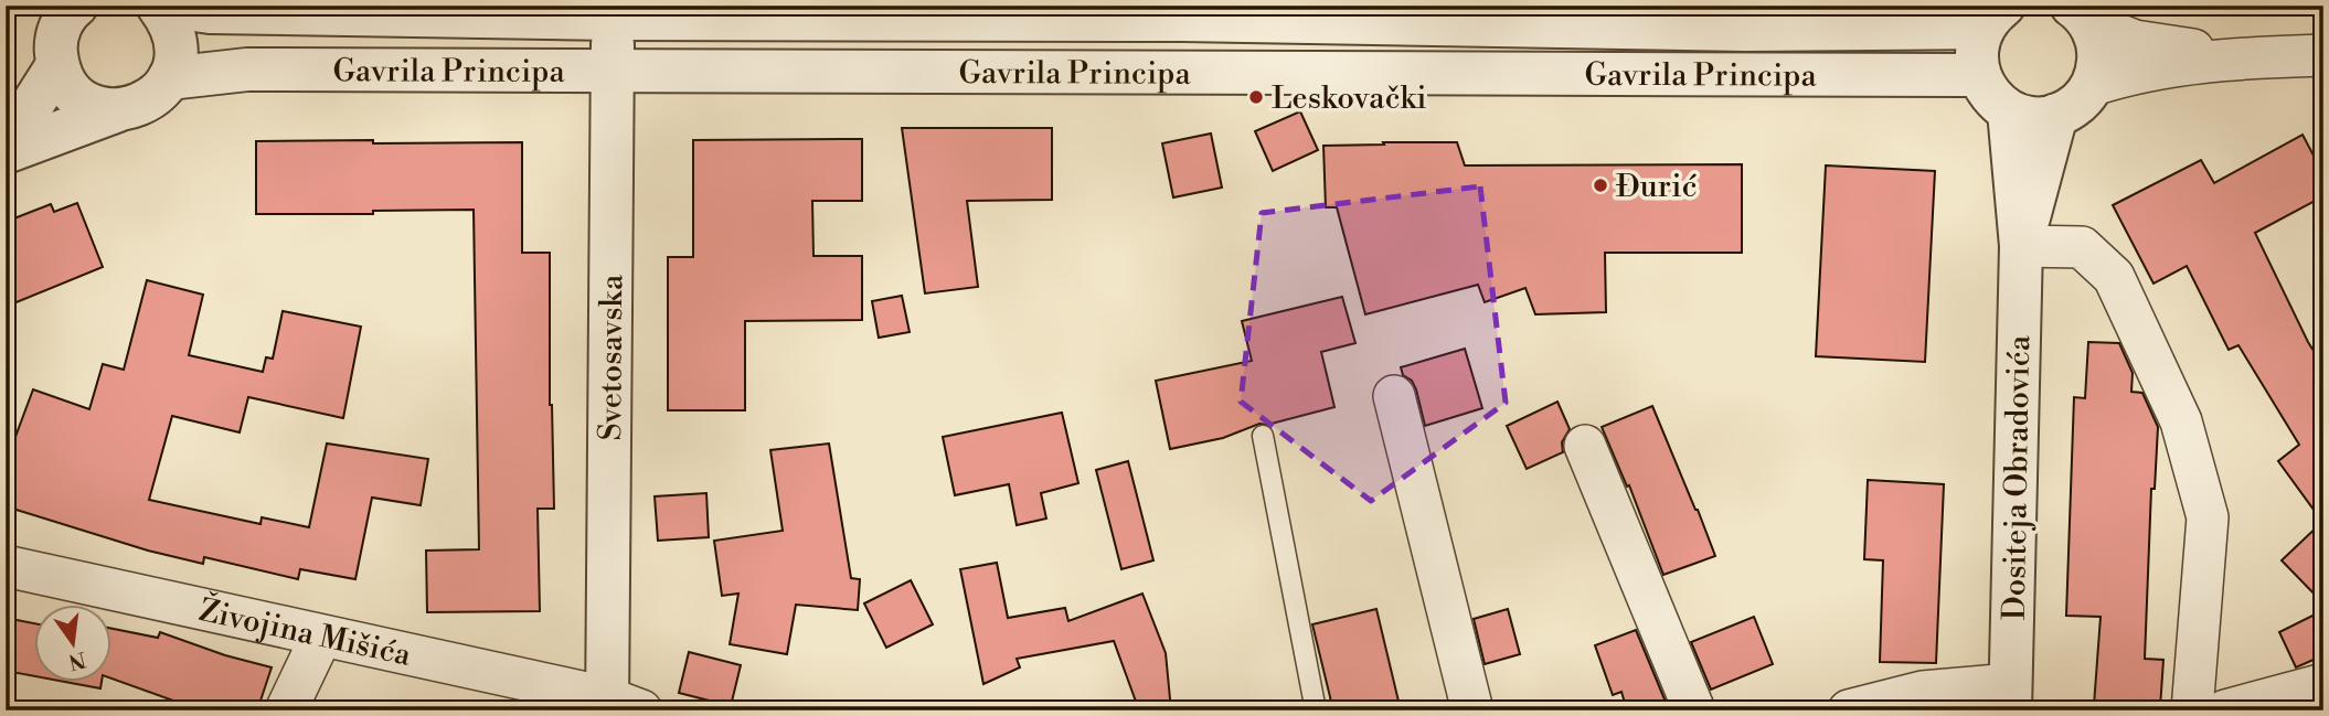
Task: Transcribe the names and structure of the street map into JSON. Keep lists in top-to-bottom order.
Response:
{
  "streets": {
    "street": [
      "Gavrila Principa",
      "Svetosavska",
      "Dositeja Obradovića",
      "Živojina Mišića"
    ]
  },
  "crossings": [
    ["Gavrila Principa", "Svetosavska"],
    ["Svetosavska", "Živojina Mišića"]
  ],
  "places": ["Leskovački", "Đurić"],
  "north": "bottom"
}
